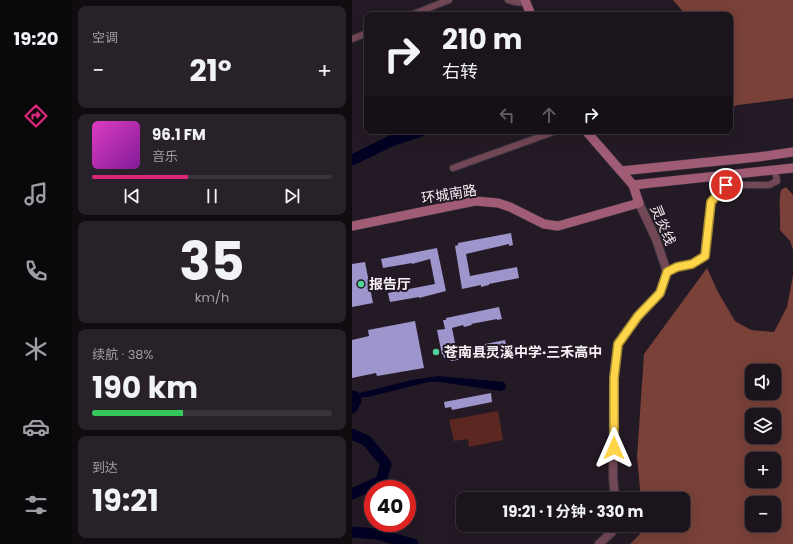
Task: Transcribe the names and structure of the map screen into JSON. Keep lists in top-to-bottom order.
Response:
{
  "streets": {
    "main road": ["环城南路", "灵炎线"]
  },
  "crossings": [
    ["环城南路", "灵炎线"]
  ],
  "places": ["报告厅", "苍南县灵溪中学·三禾高中"],
  "page": {
    "tabs": "19:20",
    "tile": [
      "空调",
      ["35", "km/h"],
      ["续航 · 38%", "190 km"],
      ["到达", "19:21"]
    ],
    "turn": ["210 m", "右转"],
    "heat": ["−", "21°", "+"],
    "song": ["96.1 FM", "音乐"],
    "map_buttons": ["+", "−"],
    "limit": "40",
    "trip": "19:21 · 1 分钟 · 330 m"
  }
}
